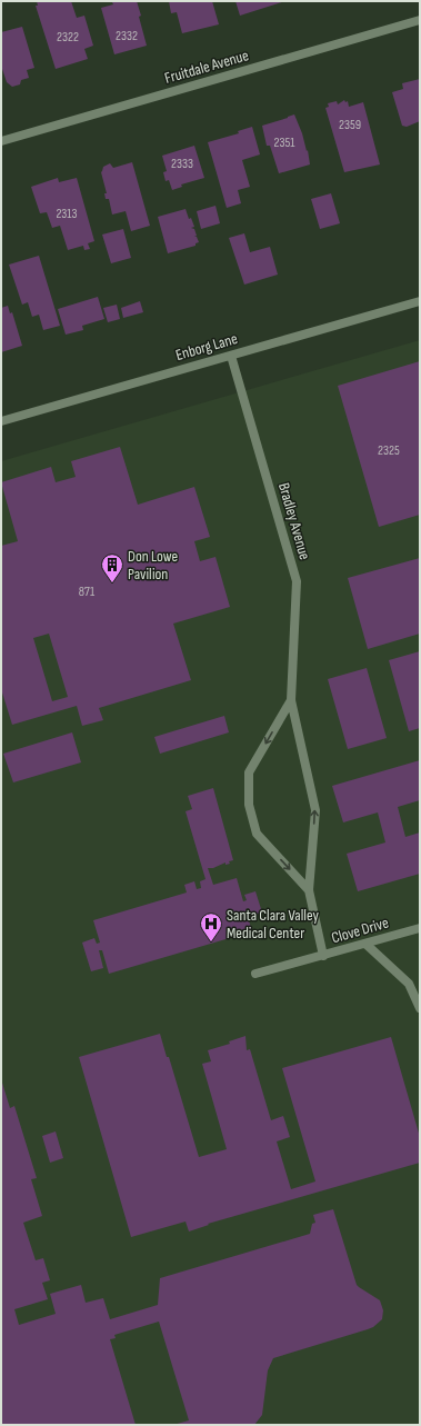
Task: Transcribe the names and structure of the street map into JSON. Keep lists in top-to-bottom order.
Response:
{
  "streets": {
    "street": [
      "Fruitdale Avenue",
      "Enborg Lane",
      "Bradley Avenue",
      "Clove Drive"
    ]
  },
  "crossings": [
    ["Enborg Lane", "Bradley Avenue"],
    ["Bradley Avenue", "Clove Drive"]
  ],
  "places": {
    "building": ["Don Lowe Pavilion"],
    "hospital": ["Santa Clara Valley Medical Center"]
  },
  "house_numbers": [
    "2332",
    "2322",
    "2359",
    "2351",
    "2333",
    "2313",
    "2325",
    "871"
  ]
}
